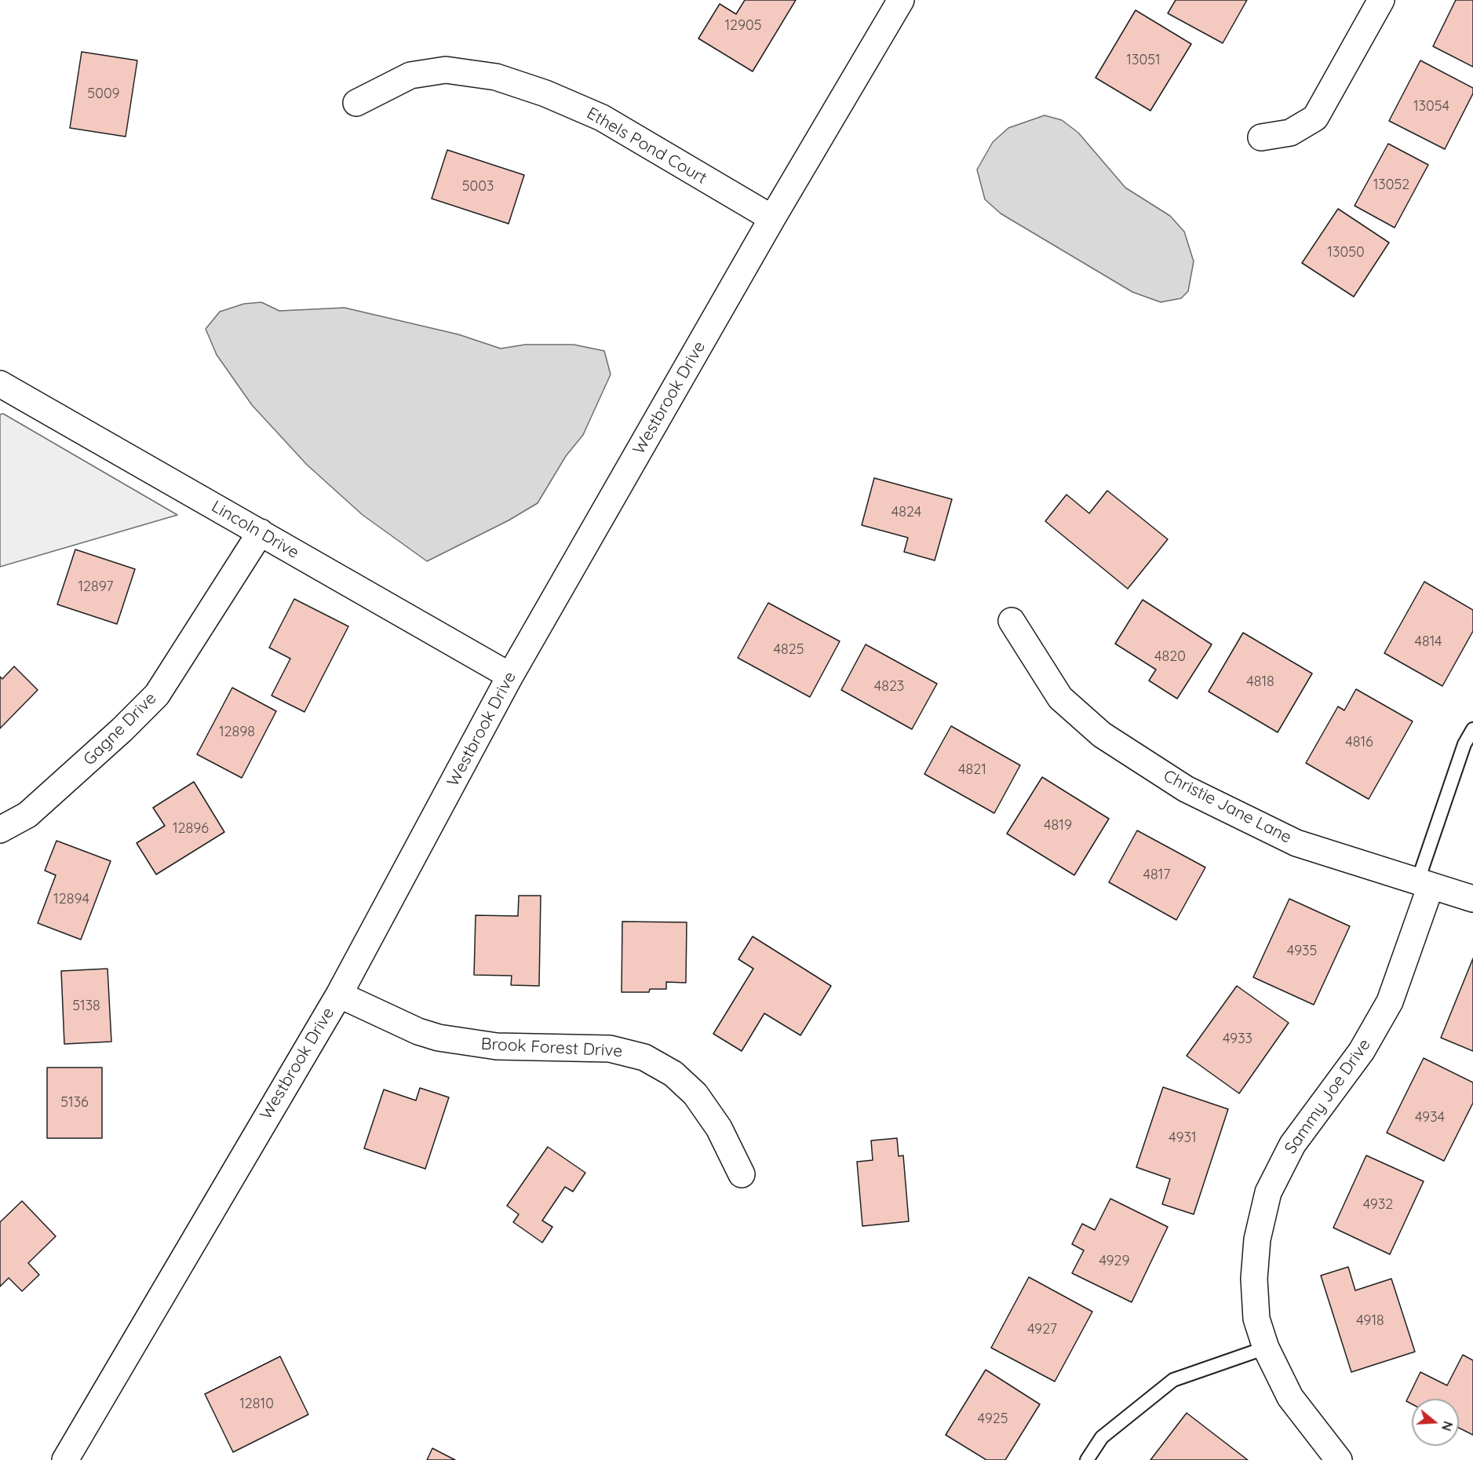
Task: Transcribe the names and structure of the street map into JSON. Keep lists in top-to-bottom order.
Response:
{
  "streets": {
    "street": [
      "Ethels Pond Court",
      "Westbrook Drive",
      "Lincoln Drive",
      "Gagne Drive",
      "Christie Jane Lane",
      "Brook Forest Drive",
      "Sammy Joe Drive"
    ]
  },
  "crossings": [
    ["Ethels Pond Court", "Westbrook Drive"],
    ["Westbrook Drive", "Lincoln Drive"],
    ["Westbrook Drive", "Brook Forest Drive"],
    ["Lincoln Drive", "Gagne Drive"],
    ["Christie Jane Lane", "Sammy Joe Drive"]
  ],
  "house_numbers": [
    "12905",
    "13051",
    "5009",
    "13054",
    "13052",
    "5003",
    "13050",
    "4824",
    "12897",
    "4814",
    "4825",
    "4820",
    "4818",
    "4823",
    "12898",
    "4816",
    "4821",
    "4819",
    "12896",
    "4817",
    "12894",
    "4935",
    "5138",
    "4933",
    "5136",
    "4934",
    "4931",
    "4932",
    "4929",
    "4918",
    "4927",
    "12810",
    "4925"
  ],
  "north": "right"
}
